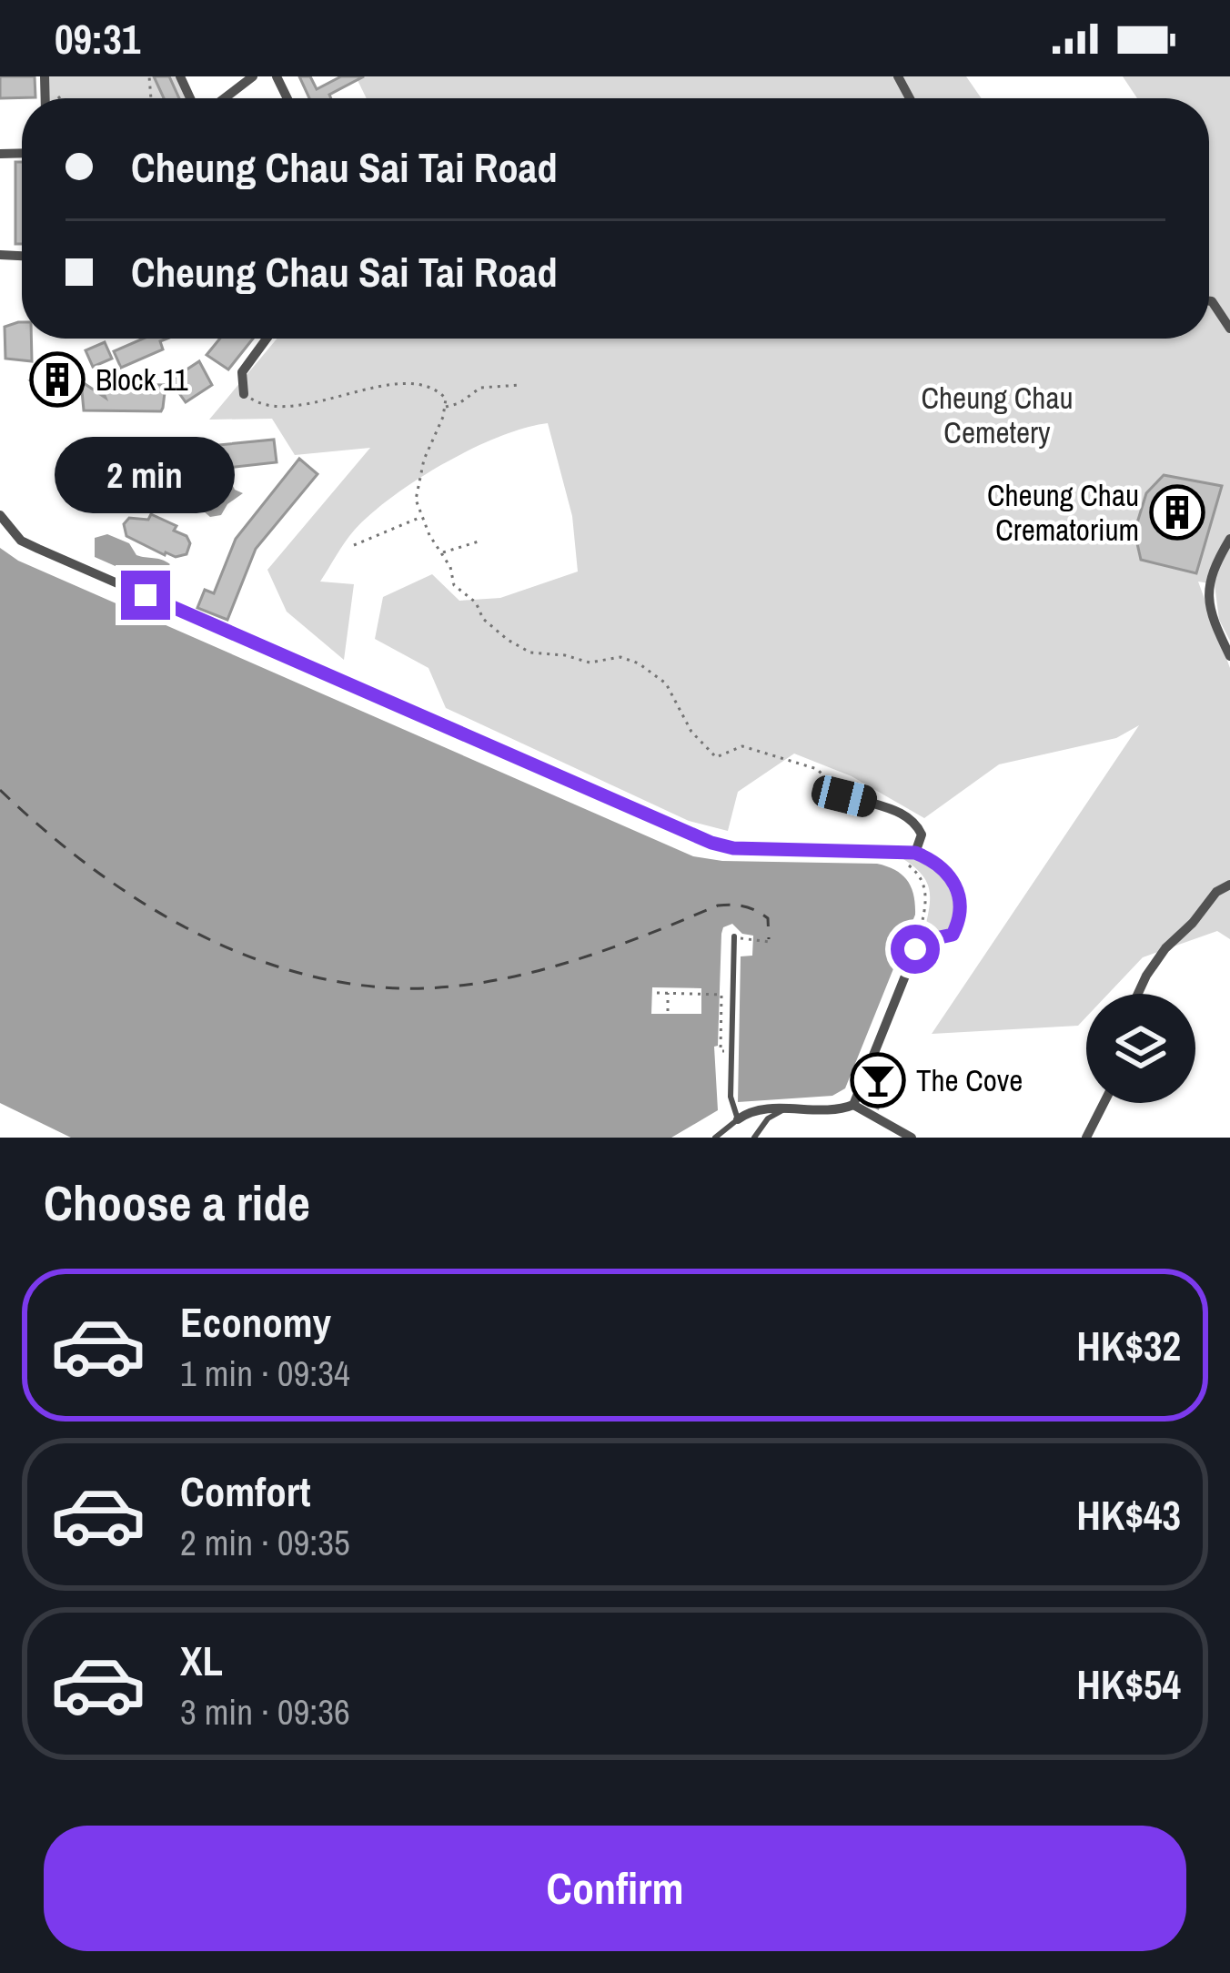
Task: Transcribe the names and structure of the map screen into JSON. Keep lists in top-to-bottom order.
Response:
{
  "parks": ["Cheung Chau Cemetery"],
  "places": {
    "building": ["Block 11", "Cheung Chau Crematorium"],
    "bar": ["The Cove"]
  },
  "page": {
    "status": "09:31",
    "banner": ["Cheung Chau Sai Tai Road", "Cheung Chau Sai Tai Road"],
    "bubble": "2 min",
    "heading": "Choose a ride",
    "list": [
      {
        "name": "Economy",
        "note": "1 min · 09:34",
        "value": "HK$32"
      },
      {
        "name": "Comfort",
        "note": "2 min · 09:35",
        "value": "HK$43"
      },
      {
        "name": "XL",
        "note": "3 min · 09:36",
        "value": "HK$54"
      }
    ],
    "buttons": "Confirm"
  }
}
